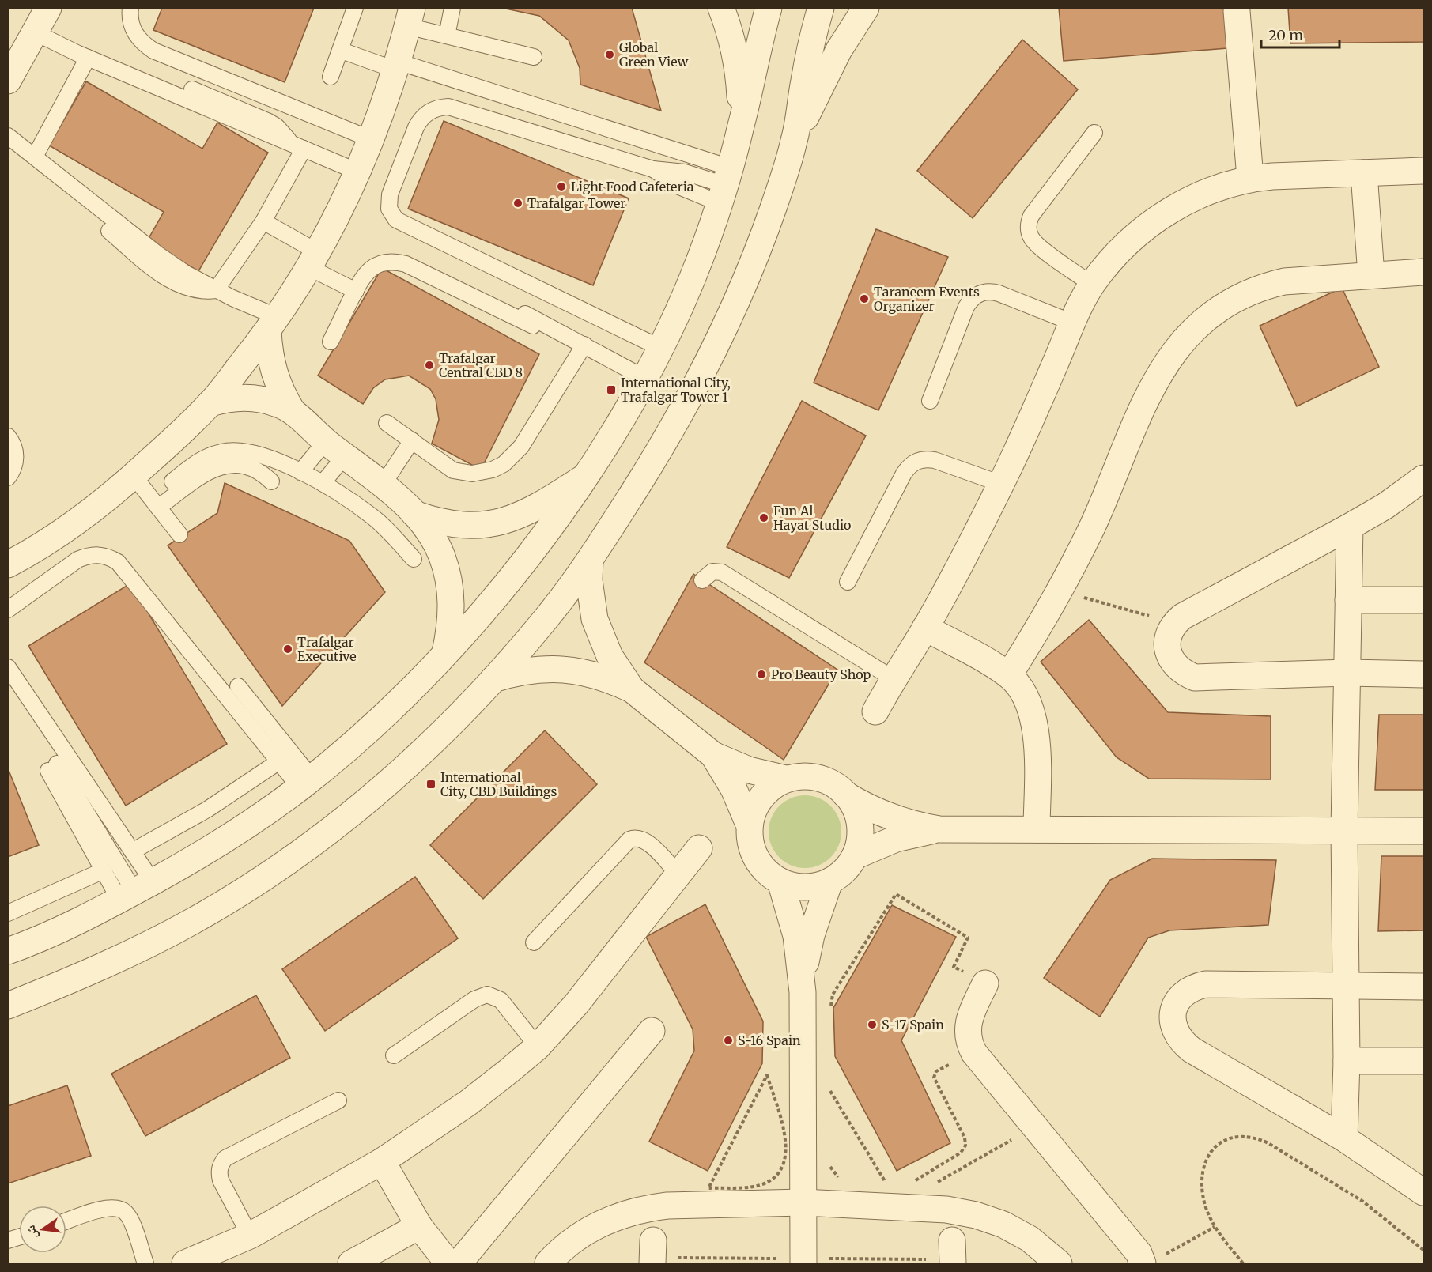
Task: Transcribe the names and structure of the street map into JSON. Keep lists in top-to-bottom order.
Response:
{
  "places": {
    "other": [
      "Global Green View",
      "Light Food Cafeteria",
      "Trafalgar Tower",
      "Taraneem Events Organizer",
      "Trafalgar Central CBD 8",
      "Fun Al Hayat Studio",
      "Trafalgar Executive",
      "Pro Beauty Shop",
      "S-17 Spain",
      "S-16 Spain"
    ],
    "transit": ["International City, Trafalgar Tower 1", "International City, CBD Buildings"]
  },
  "scale_bar": "20 m",
  "north": "left"
}
